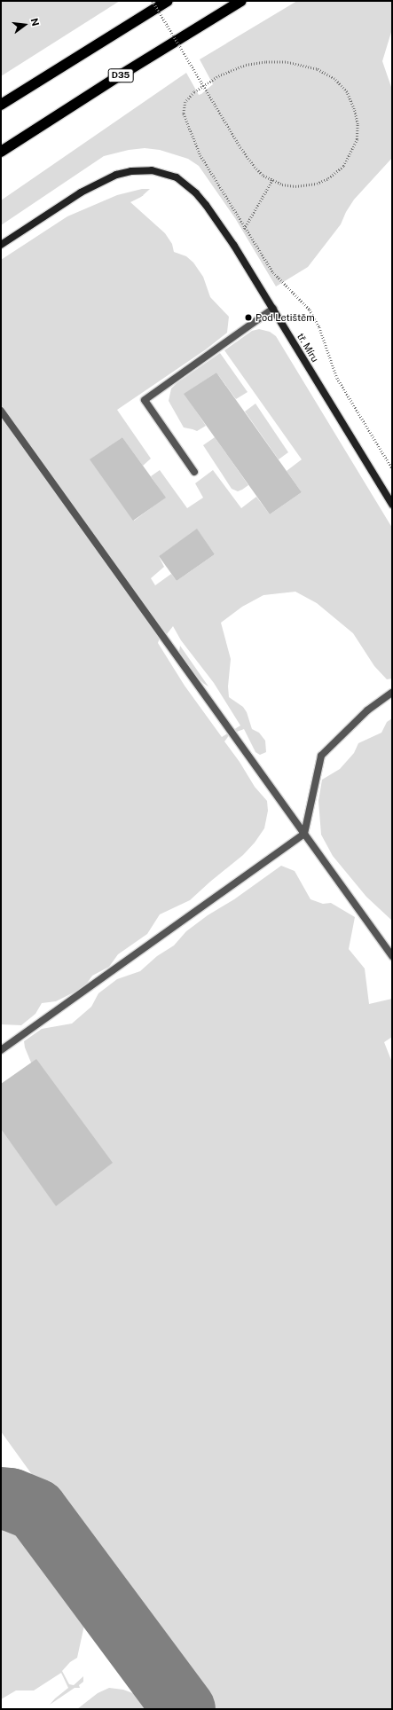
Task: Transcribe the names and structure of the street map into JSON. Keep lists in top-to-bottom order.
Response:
{
  "streets": {
    "highway": ["D35"],
    "main road": ["tř. Míru"]
  },
  "places": ["Pod Letištěm"],
  "north": "right"
}
